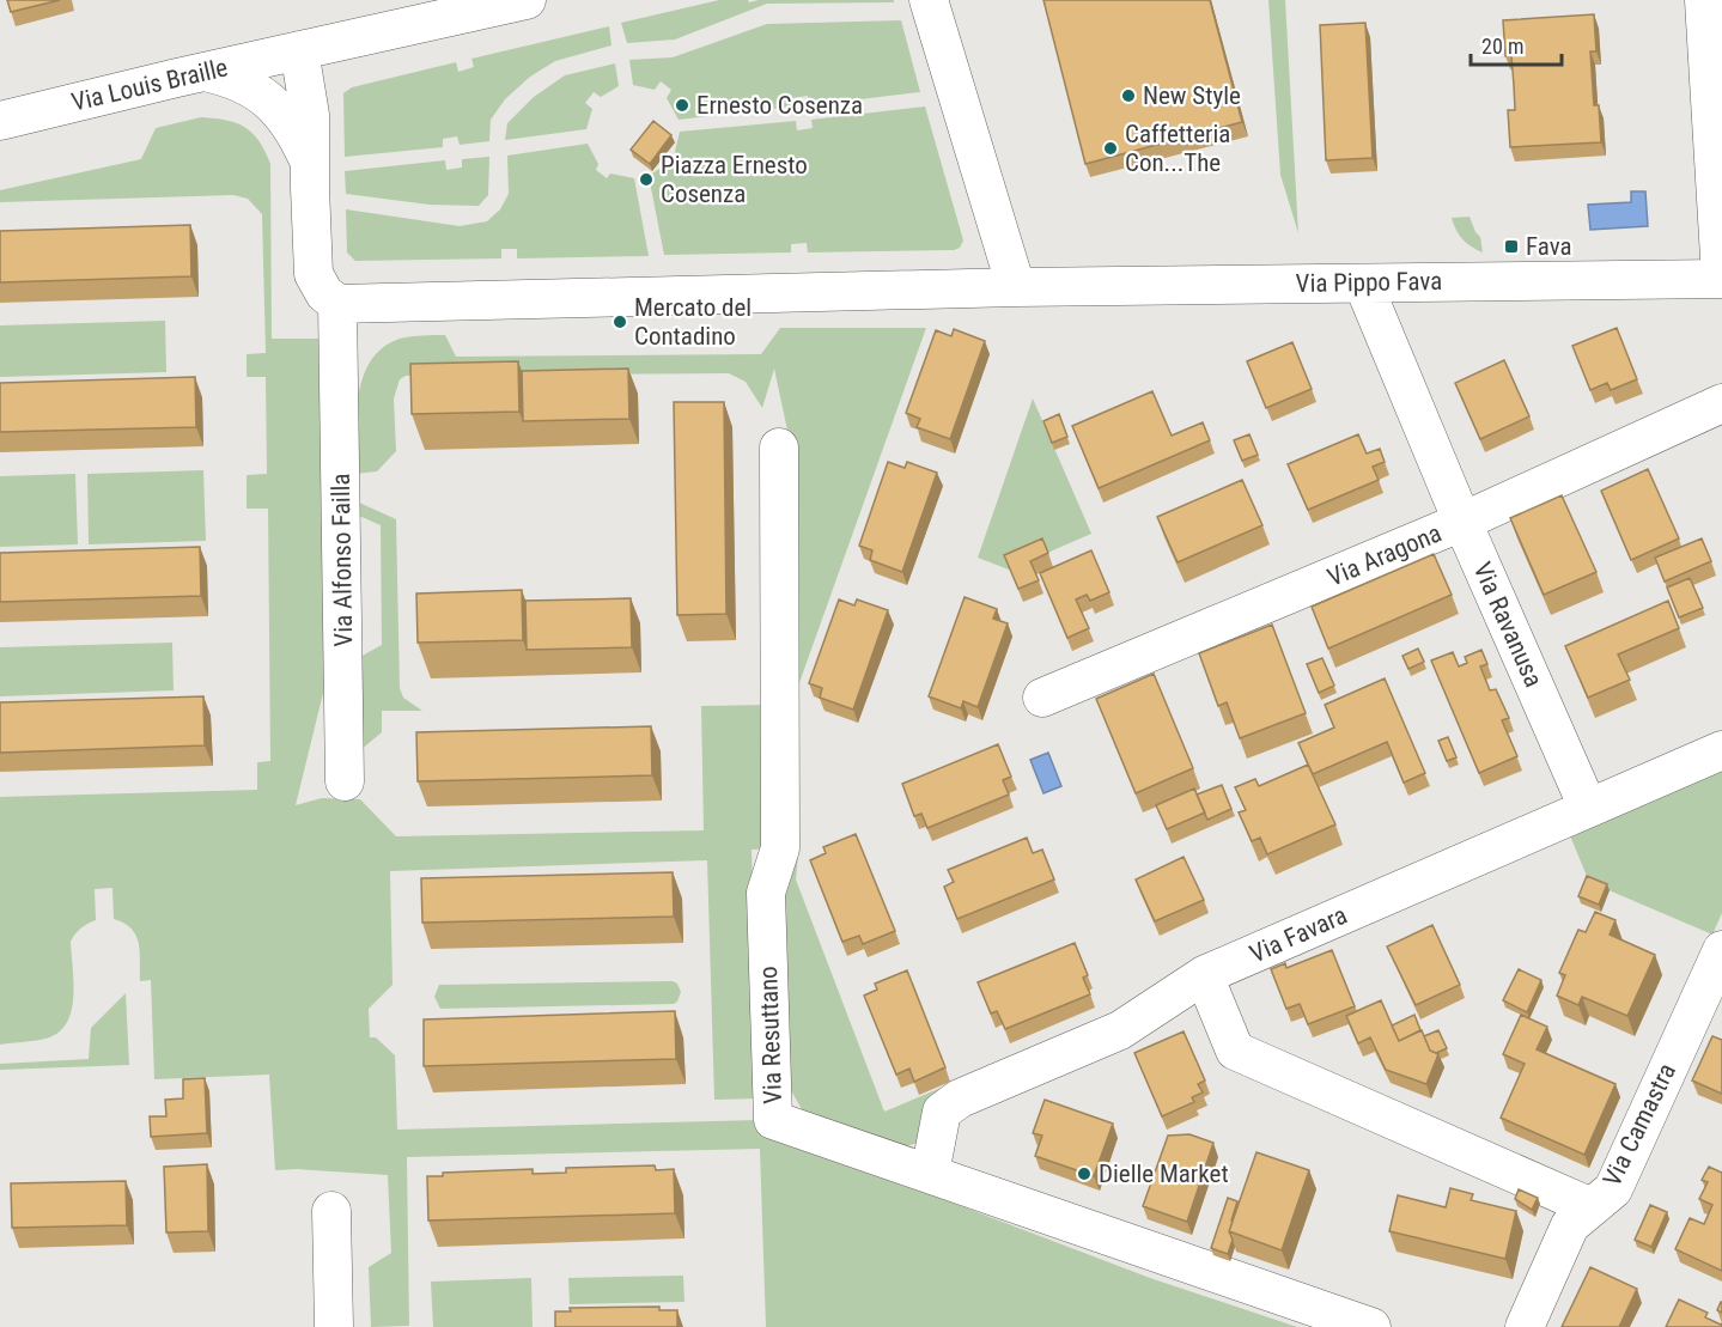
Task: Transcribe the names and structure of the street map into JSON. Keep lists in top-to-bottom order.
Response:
{
  "streets": {
    "street": [
      "Via Louis Braille",
      "Via Pippo Fava",
      "Via Aragona",
      "Via Alfonso Failla",
      "Via Ravanusa",
      "Via Favara",
      "Via Resuttano",
      "Via Camastra"
    ]
  },
  "crossings": [
    ["Via Pippo Fava", "Via Alfonso Failla"],
    ["Via Pippo Fava", "Via Ravanusa"],
    ["Via Aragona", "Via Ravanusa"],
    ["Via Ravanusa", "Via Favara"],
    ["Via Favara", "Via Resuttano"]
  ],
  "places": {
    "other": [
      "New Style",
      "Ernesto Cosenza",
      "Caffetteria Con...The",
      "Piazza Ernesto Cosenza",
      "Mercato del Contadino",
      "Dielle Market"
    ],
    "transit": ["Fava"]
  },
  "scale_bar": "20 m"
}
